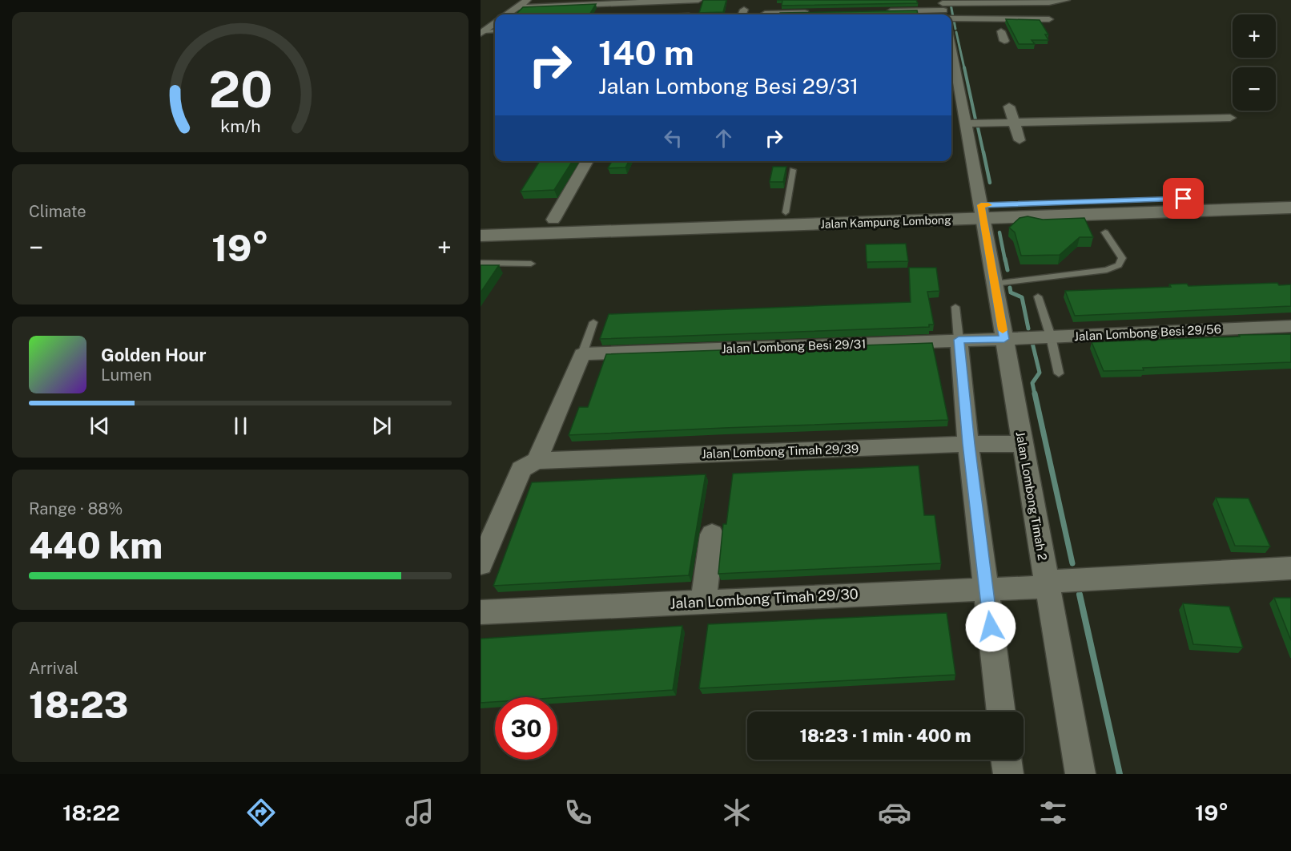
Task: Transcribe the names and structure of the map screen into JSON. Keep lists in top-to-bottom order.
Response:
{
  "streets": {
    "street": [
      "Jalan Kampung Lombong",
      "Jalan Lombong Besi 29/56",
      "Jalan Lombong Besi 29/31",
      "Jalan Lombong Timah 29/39",
      "Jalan Lombong Timah 2",
      "Jalan Lombong Timah 29/30"
    ]
  },
  "crossings": [
    ["Jalan Kampung Lombong", "Jalan Lombong Timah 2"],
    ["Jalan Lombong Besi 29/56", "Jalan Lombong Besi 29/31"],
    ["Jalan Lombong Besi 29/56", "Jalan Lombong Timah 2"],
    ["Jalan Lombong Besi 29/31", "Jalan Lombong Timah 2"],
    ["Jalan Lombong Timah 29/39", "Jalan Lombong Timah 2"],
    ["Jalan Lombong Timah 2", "Jalan Lombong Timah 29/30"]
  ],
  "page": {
    "map_buttons": ["+", "−"],
    "turn": ["140 m", "Jalan Lombong Besi 29/31"],
    "tile": [
      "Climate",
      ["Range · 88%", "440 km"],
      ["Arrival", "18:23"]
    ],
    "heat": ["−", "19°", "+"],
    "song": ["Golden Hour", "Lumen"],
    "limit": "30",
    "trip": "18:23 · 1 min · 400 m",
    "tabs": ["18:22", "19°"],
    "gauge": ["20", "km/h"]
  }
}
